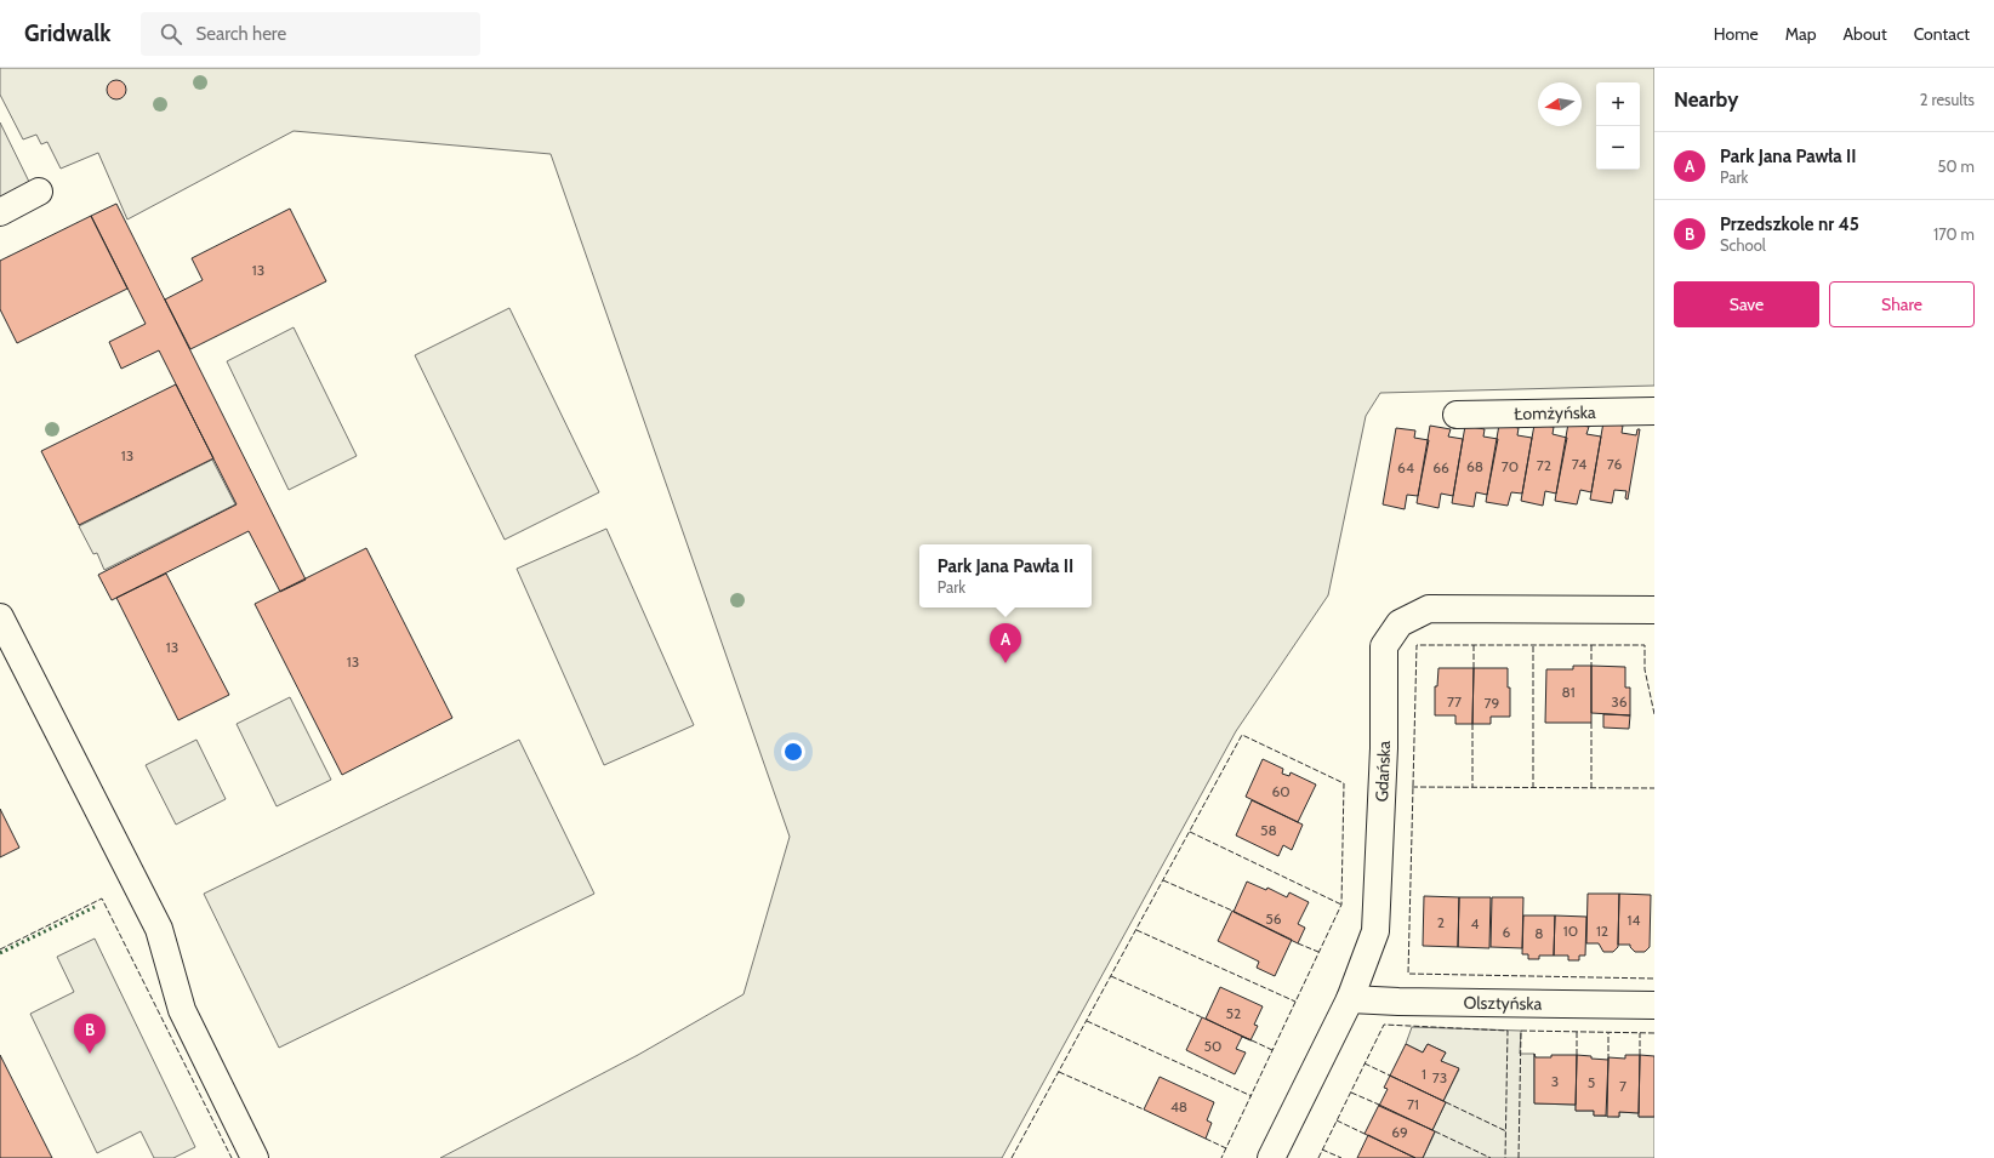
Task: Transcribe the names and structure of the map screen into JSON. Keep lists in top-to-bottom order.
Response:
{
  "streets": {
    "street": ["Łomżyńska", "Gdańska", "Olsztyńska"]
  },
  "crossings": [
    ["Gdańska", "Olsztyńska"]
  ],
  "house_numbers": [
    "13",
    "13",
    "74",
    "76",
    "72",
    "68",
    "70",
    "64",
    "66",
    "13",
    "13",
    "81",
    "77",
    "36",
    "79",
    "60",
    "58",
    "56",
    "14",
    "2",
    "4",
    "10",
    "12",
    "6",
    "8",
    "52",
    "50",
    "1",
    "73",
    "3",
    "5",
    "7",
    "71",
    "48",
    "69"
  ],
  "north": "left",
  "page": {
    "header": "Gridwalk",
    "search": "Search here",
    "nav": [
      "Home",
      "Map",
      "About",
      "Contact"
    ],
    "heading": ["Nearby", "2 results"],
    "map_buttons": ["+", "−"],
    "list": [
      {
        "mark": "A",
        "name": "Park Jana Pawła II",
        "note": "Park",
        "value": "50 m"
      },
      {
        "mark": "B",
        "name": "Przedszkole nr 45",
        "note": "School",
        "value": "170 m"
      }
    ],
    "buttons": ["Save", "Share"],
    "popup": ["Park Jana Pawła II", "Park"],
    "pins": ["A", "B"]
  }
}
